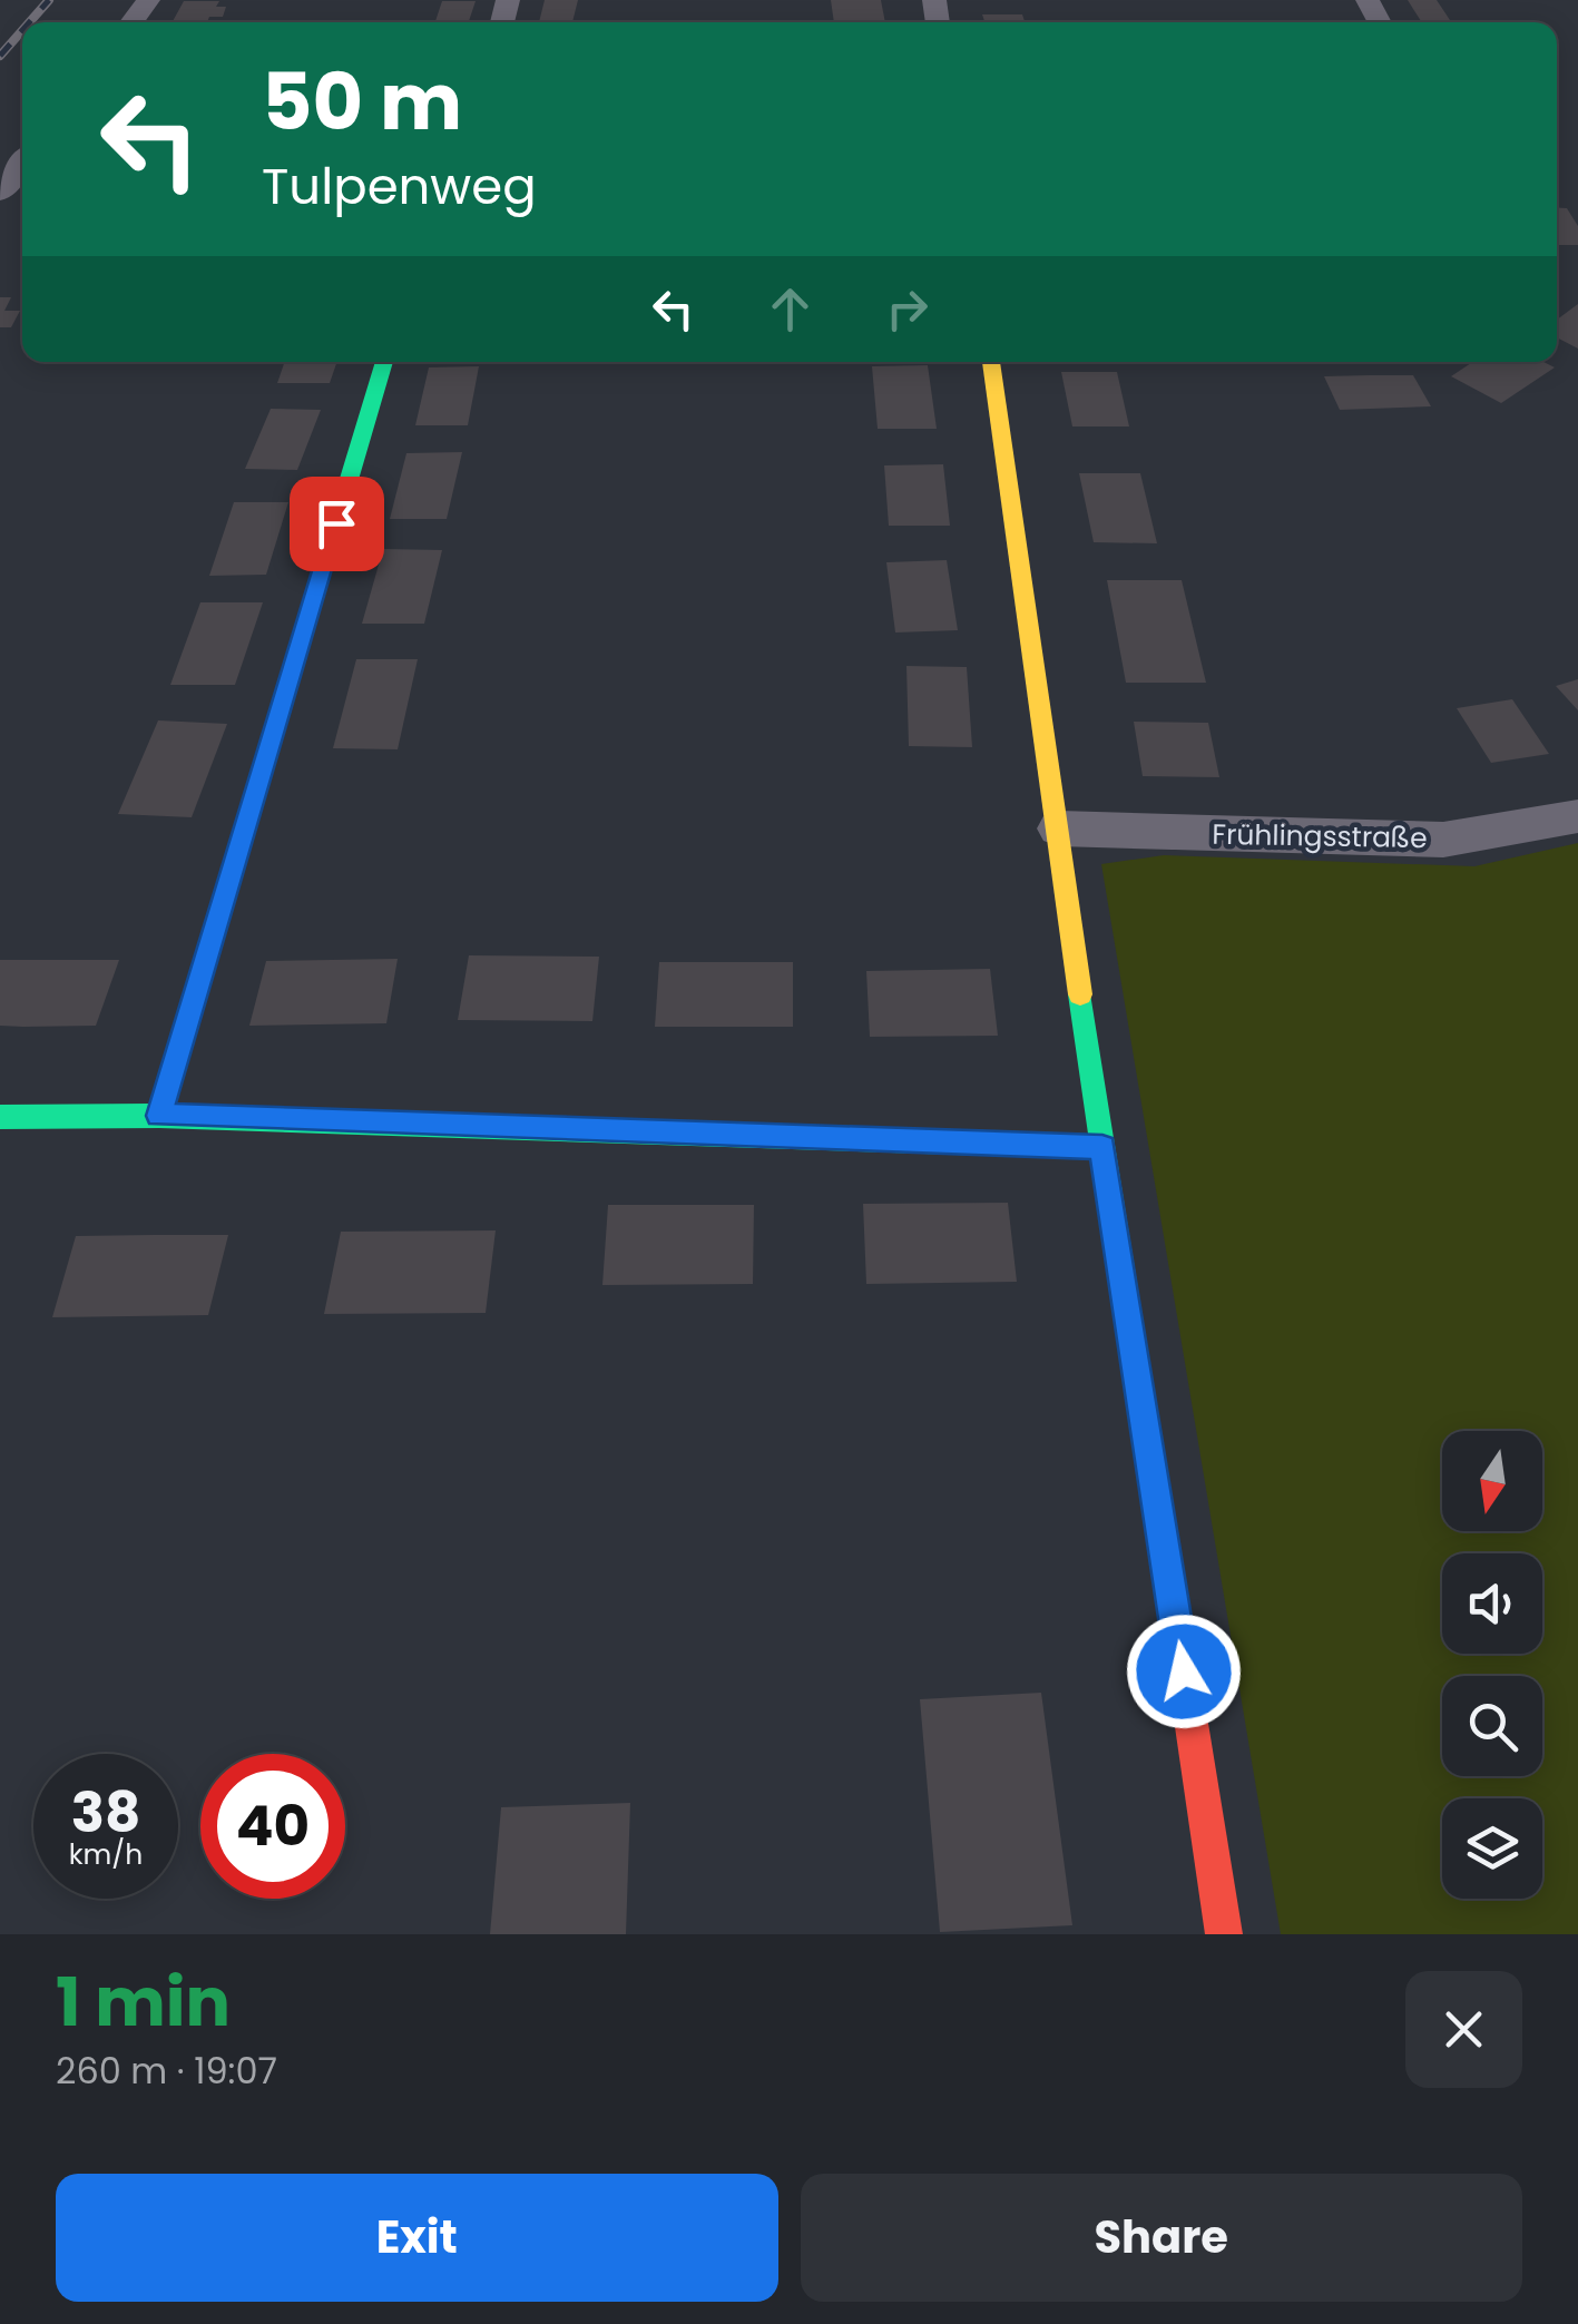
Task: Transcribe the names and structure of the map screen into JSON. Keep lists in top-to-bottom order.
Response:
{
  "streets": {
    "street": ["Frühlingsstraße"]
  },
  "north": "bottom",
  "page": {
    "turn": ["50 m", "Tulpenweg"],
    "speed": "38 km/h",
    "limit": "40",
    "heading": ["1 min", "260 m · 19:07"],
    "buttons": ["Exit", "Share"]
  }
}
